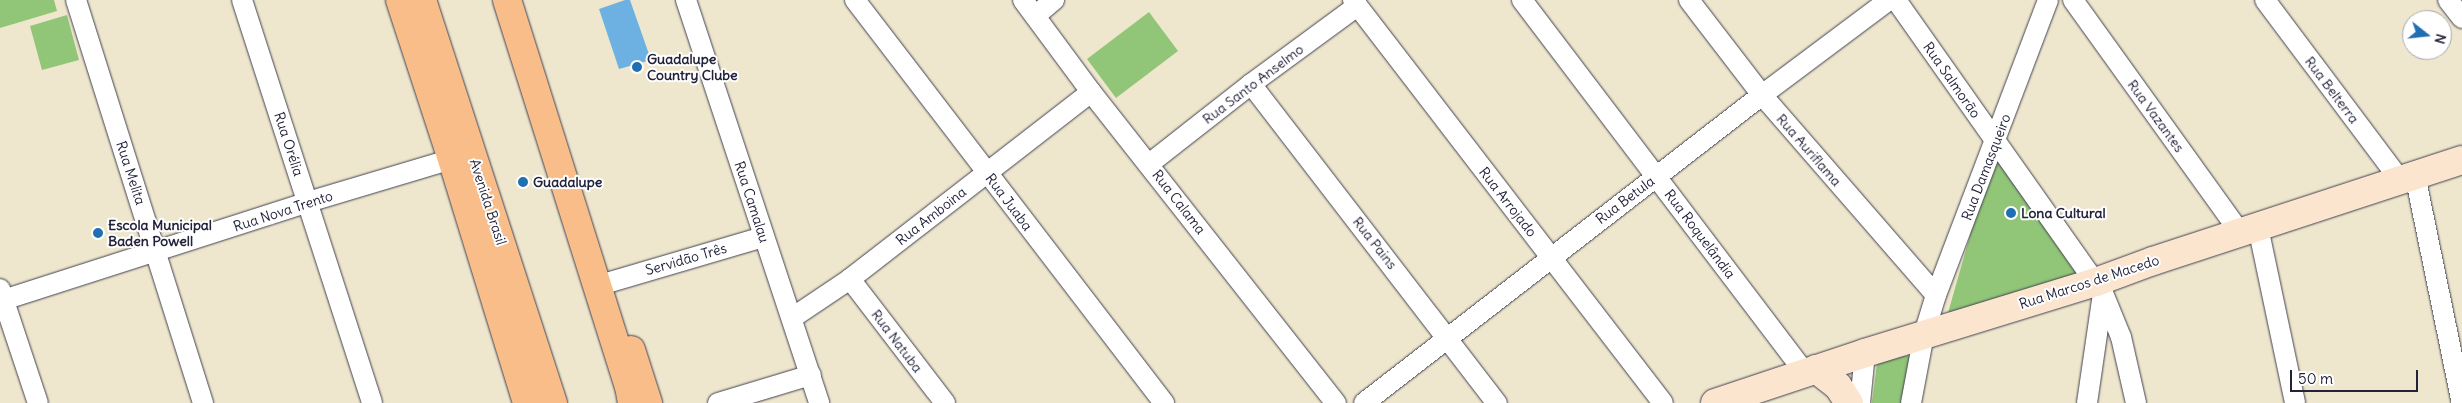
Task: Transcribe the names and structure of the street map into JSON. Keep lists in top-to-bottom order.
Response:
{
  "streets": {
    "main road": ["Avenida Brasil", "Rua Marcos de Macedo"],
    "street": [
      "Rua Salmorão",
      "Rua Santo Anselmo",
      "Rua Belterra",
      "Rua Vazantes",
      "Rua Orélia",
      "Rua Auriflama",
      "Rua Damasqueiro",
      "Rua Melita",
      "Rua Betula",
      "Rua Camalau",
      "Rua Juaba",
      "Rua Calama",
      "Rua Arrojado",
      "Rua Nova Trento",
      "Rua Amboina",
      "Rua Roquelândia",
      "Rua Pains",
      "Servidão Três",
      "Rua Natuba"
    ]
  },
  "crossings": [
    ["Rua Salmorão", "Rua Damasqueiro"],
    ["Rua Salmorão", "Rua Marcos de Macedo"],
    ["Rua Santo Anselmo", "Rua Calama"],
    ["Rua Santo Anselmo", "Rua Arrojado"],
    ["Rua Santo Anselmo", "Rua Pains"],
    ["Rua Belterra", "Rua Marcos de Macedo"],
    ["Rua Vazantes", "Rua Marcos de Macedo"],
    ["Rua Orélia", "Rua Nova Trento"],
    ["Rua Auriflama", "Rua Damasqueiro"],
    ["Rua Auriflama", "Rua Betula"],
    ["Rua Damasqueiro", "Rua Marcos de Macedo"],
    ["Rua Melita", "Rua Nova Trento"],
    ["Rua Betula", "Rua Arrojado"],
    ["Rua Betula", "Rua Roquelândia"],
    ["Rua Betula", "Rua Pains"],
    ["Avenida Brasil", "Rua Nova Trento"],
    ["Rua Camalau", "Rua Amboina"],
    ["Rua Camalau", "Servidão Três"],
    ["Rua Juaba", "Rua Amboina"],
    ["Rua Calama", "Rua Amboina"],
    ["Rua Amboina", "Rua Natuba"],
    ["Rua Roquelândia", "Rua Marcos de Macedo"]
  ],
  "places": [
    "Guadalupe Country Clube",
    "Guadalupe",
    "Lona Cultural",
    "Escola Municipal Baden Powell"
  ],
  "scale_bar": "50 m",
  "north": "right"
}
